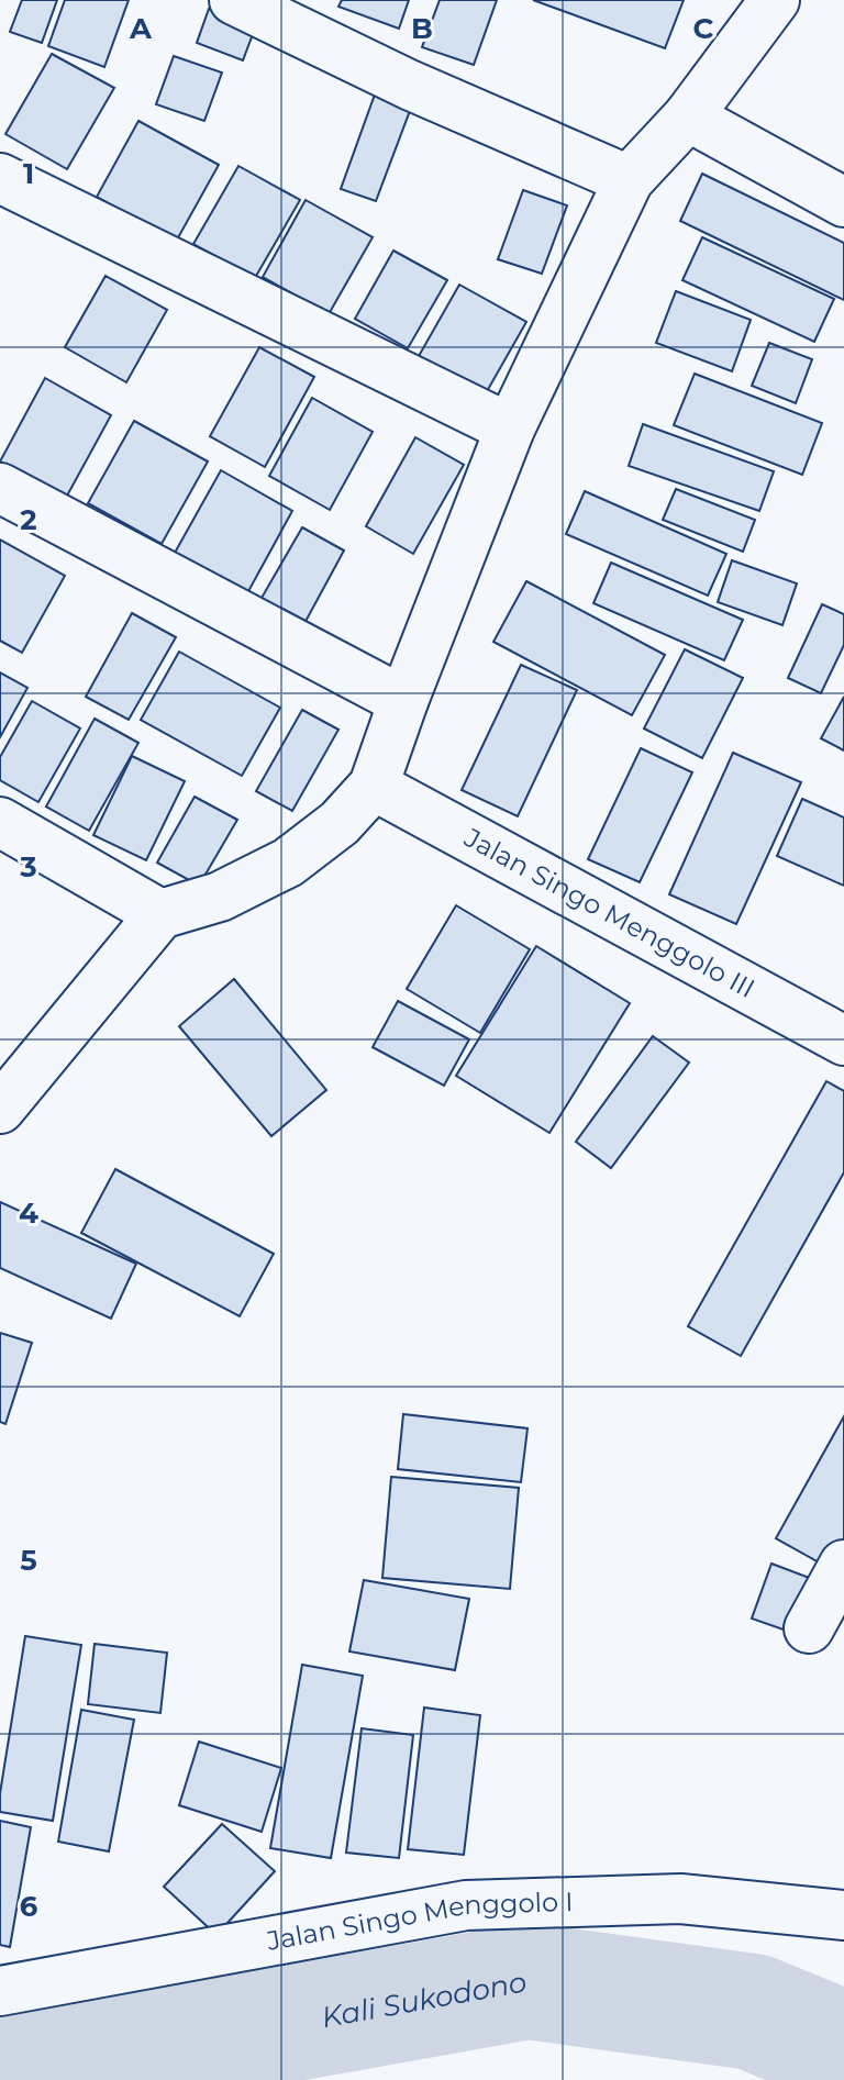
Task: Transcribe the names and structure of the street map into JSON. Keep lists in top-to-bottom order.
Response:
{
  "streets": {
    "street": ["Jalan Singo Menggolo III", "Jalan Singo Menggolo I"]
  },
  "water": ["Kali Sukodono"],
  "grid": {
    "columns": ["A", "B", "C"],
    "rows": [
      "1",
      "2",
      "3",
      "4",
      "5",
      "6"
    ]
  }
}
